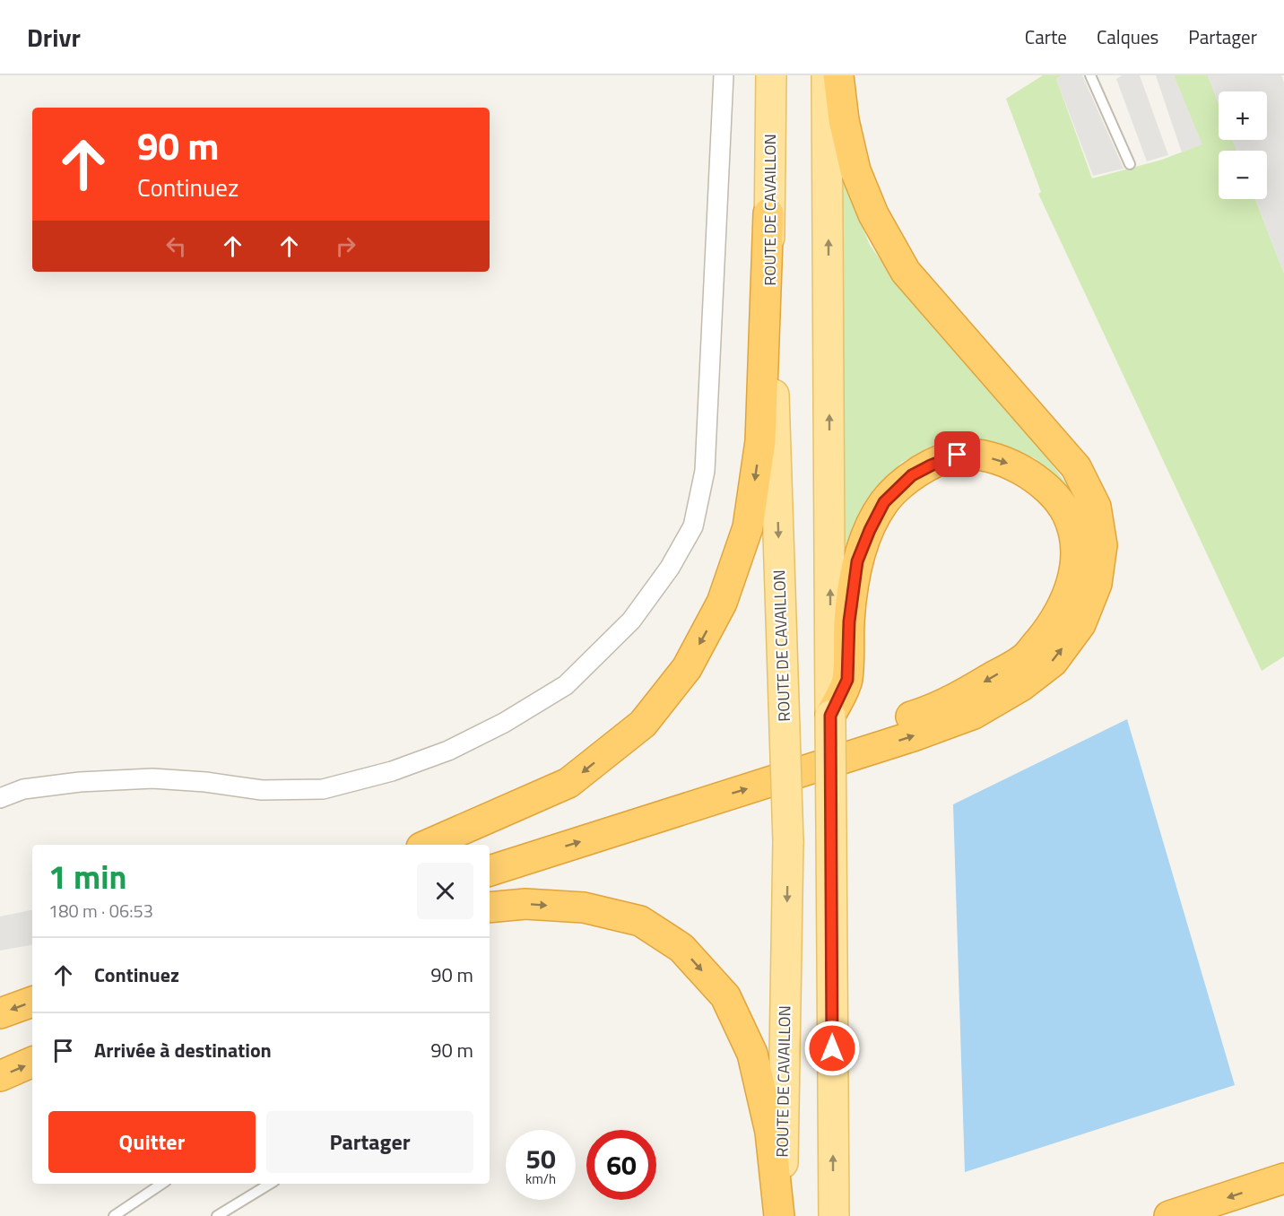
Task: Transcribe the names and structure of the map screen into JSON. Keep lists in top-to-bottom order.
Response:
{
  "streets": {
    "main road": ["ROUTE DE CAVAILLON"]
  },
  "page": {
    "header": "Drivr",
    "nav": ["Carte", "Calques", "Partager"],
    "map_buttons": ["+", "−"],
    "turn": ["90 m", "Continuez"],
    "heading": ["1 min", "180 m · 06:53"],
    "list": [
      {
        "name": "Continuez",
        "value": "90 m"
      },
      {
        "name": "Arrivée à destination",
        "value": "90 m"
      }
    ],
    "buttons": ["Quitter", "Partager"],
    "speed": "50 km/h",
    "limit": "60"
  }
}
